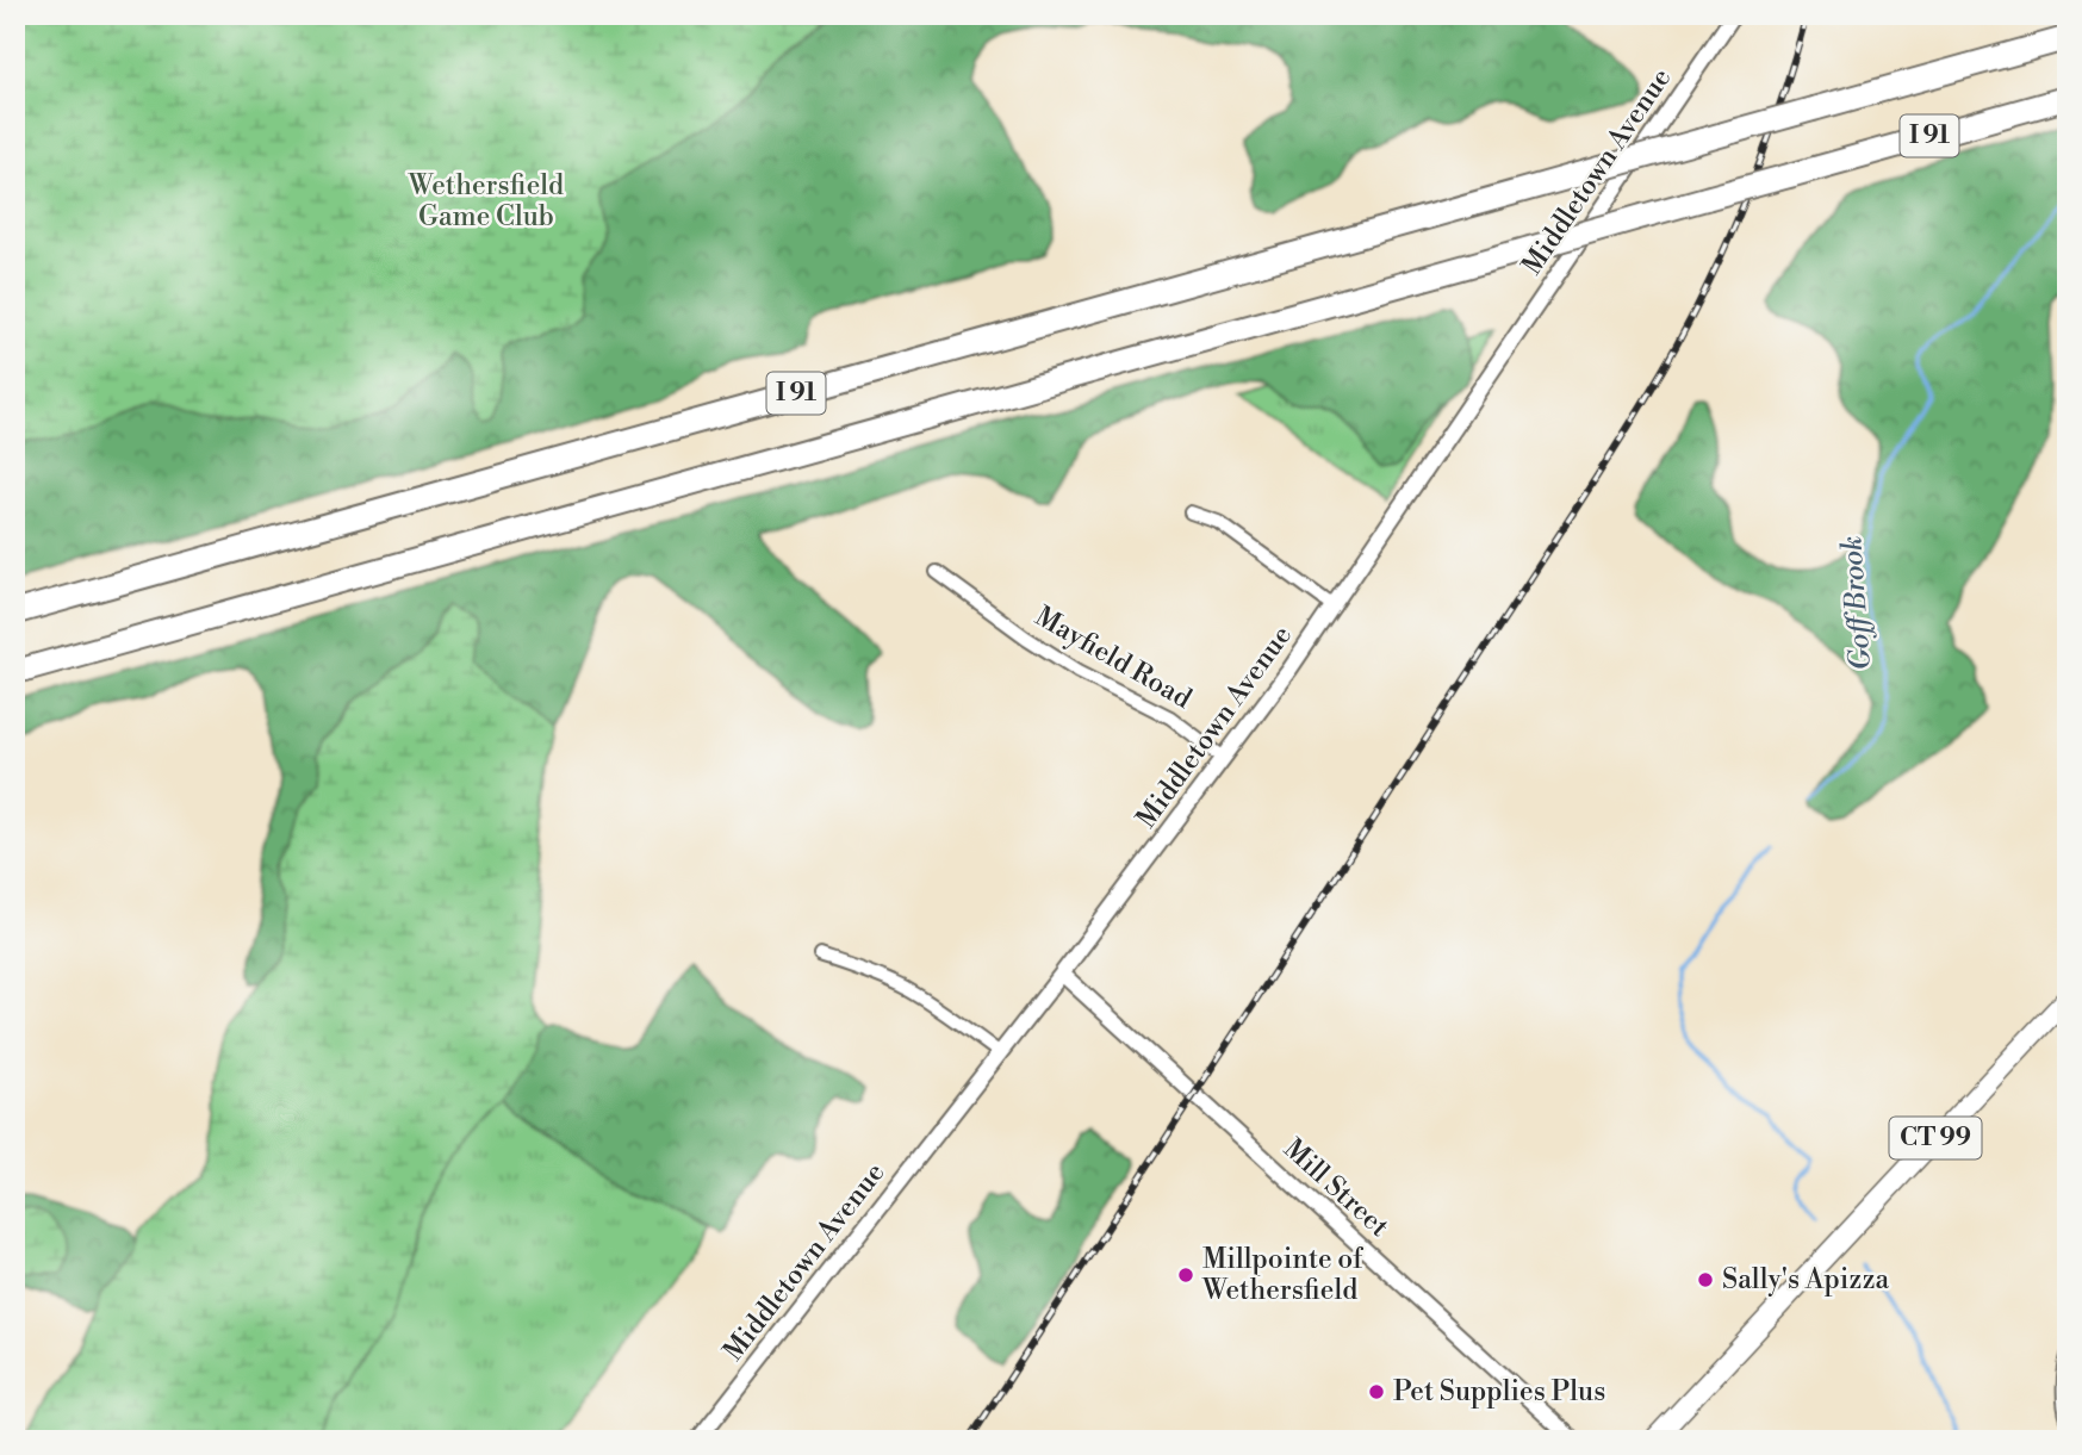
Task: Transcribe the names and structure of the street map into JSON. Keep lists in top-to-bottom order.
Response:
{
  "streets": {
    "highway": ["I 91"],
    "main road": ["CT 99"],
    "street": ["Middletown Avenue", "Mayfield Road", "Mill Street"]
  },
  "crossings": [
    ["Middletown Avenue", "Mayfield Road"],
    ["Middletown Avenue", "Mill Street"]
  ],
  "water": ["Goff Brook"],
  "parks": ["Wethersfield Game Club"],
  "places": ["Millpointe of Wethersfield", "Sally's Apizza", "Pet Supplies Plus"]
}
